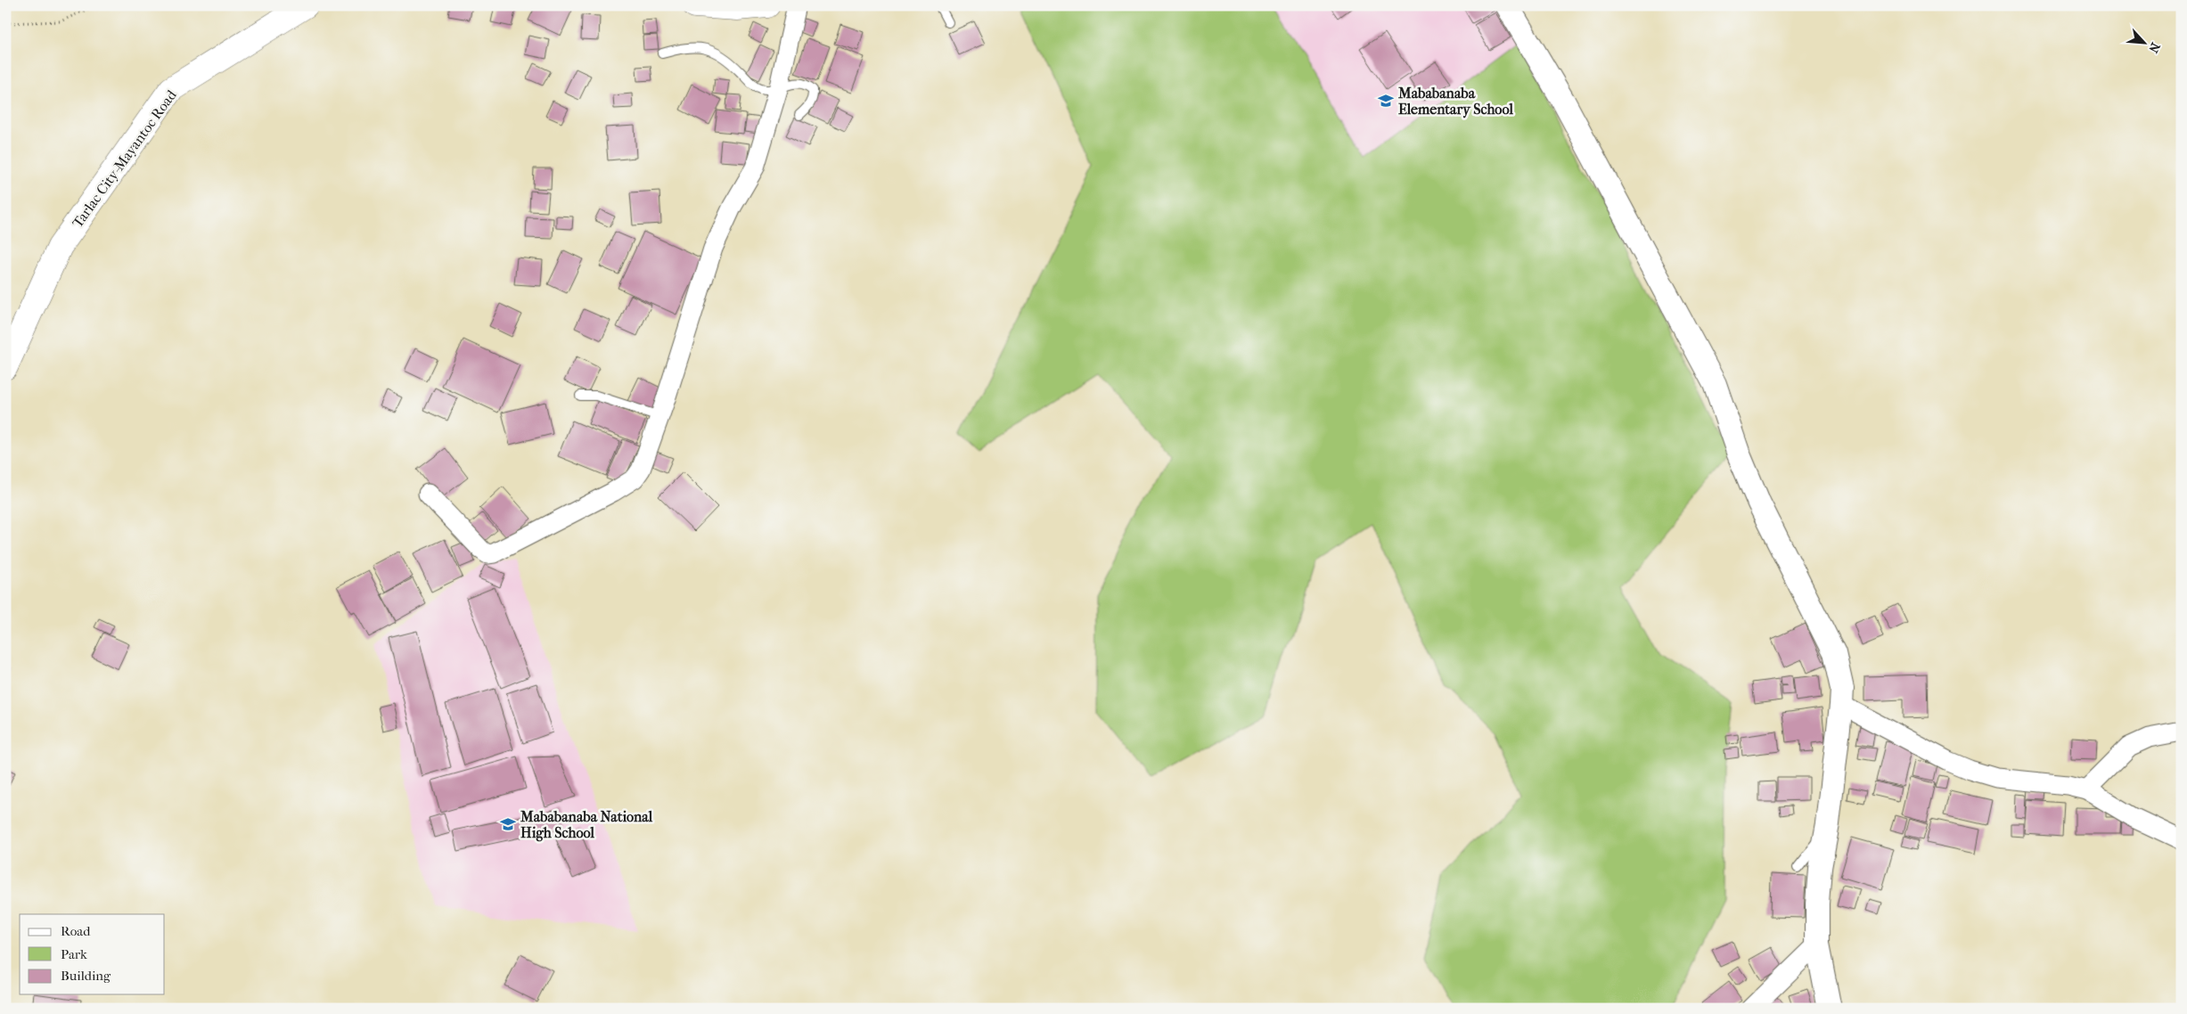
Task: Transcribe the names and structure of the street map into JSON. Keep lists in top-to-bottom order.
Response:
{
  "streets": {
    "main road": ["Tarlac City-Mayantoc Road"]
  },
  "places": {
    "school or university": ["Mababanaba Elementary School", "Mababanaba National High School"]
  },
  "legend": ["Road", "Park", "Building"],
  "north": "bottom right"
}
